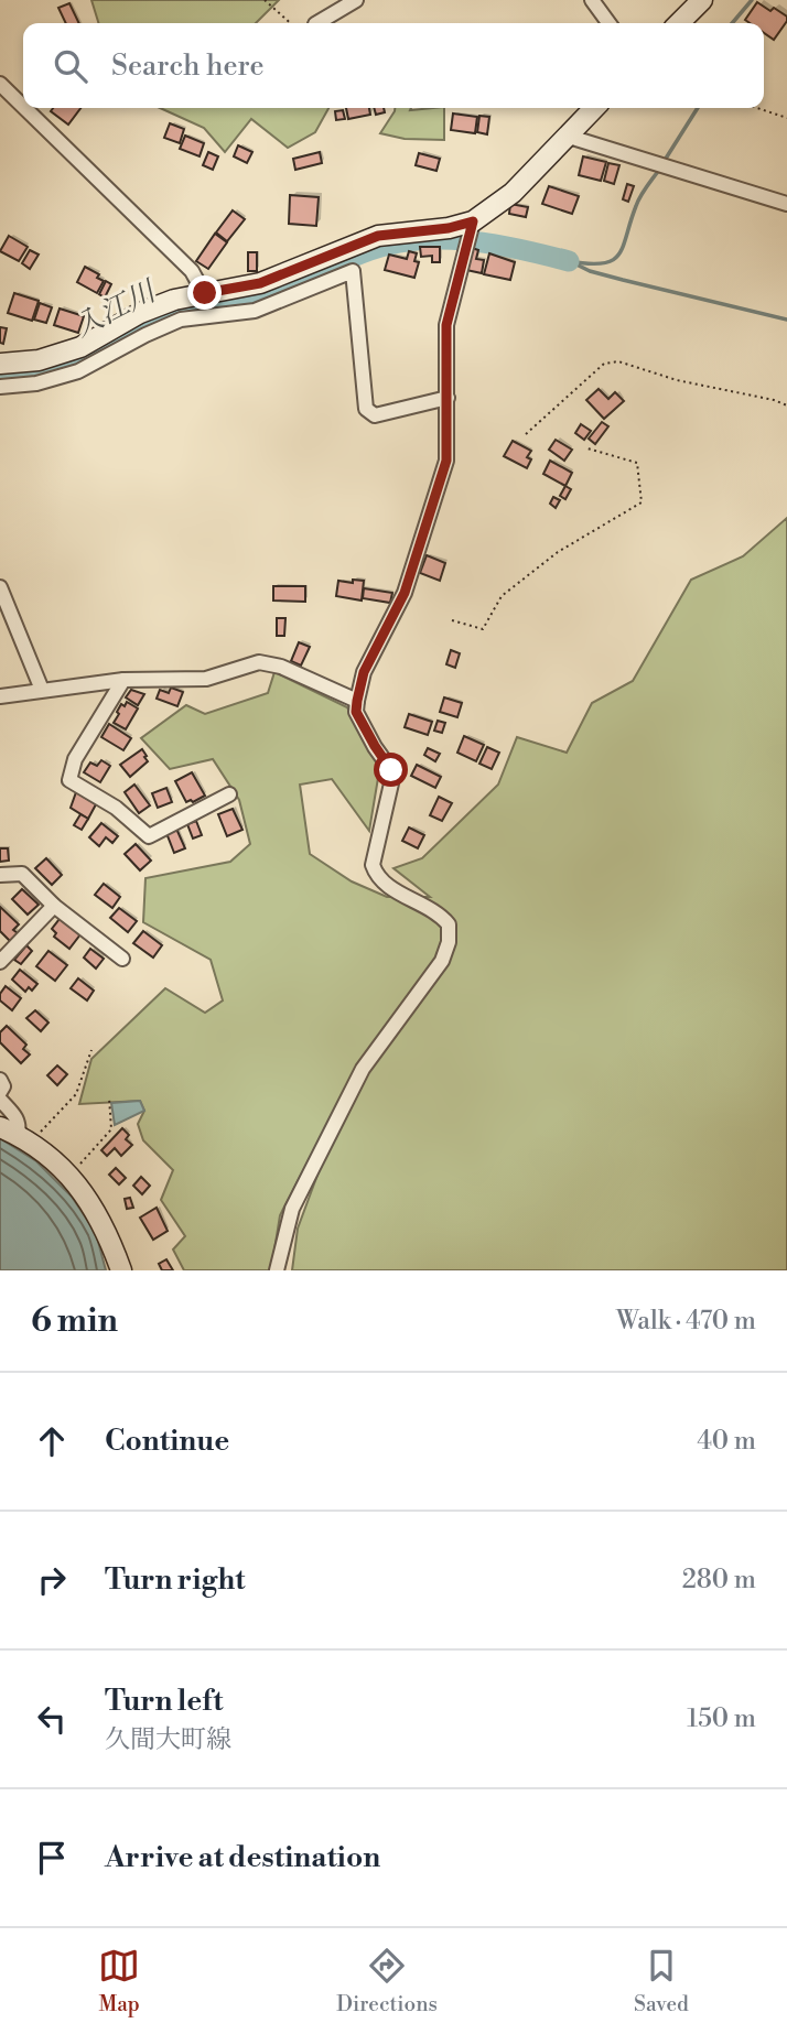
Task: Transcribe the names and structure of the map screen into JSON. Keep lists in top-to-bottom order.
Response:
{
  "water": ["入江川"],
  "page": {
    "search": "Search here",
    "heading": ["6 min", "Walk · 470 m"],
    "list": [
      ["Continue", "40 m"],
      ["Turn right", "280 m"],
      ["Turn left", "久間大町線", "150 m"],
      "Arrive at destination"
    ],
    "nav": ["Map", "Directions", "Saved"]
  }
}
